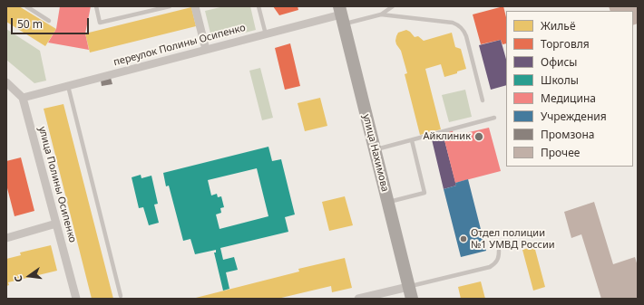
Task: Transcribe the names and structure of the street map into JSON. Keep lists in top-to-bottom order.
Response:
{
  "streets": {
    "main road": ["улица Нахимова"],
    "street": ["переулок Полины Осипенко", "улица Полины Осипенко"]
  },
  "crossings": [
    ["переулок Полины Осипенко", "улица Нахимова"],
    ["переулок Полины Осипенко", "улица Полины Осипенко"]
  ],
  "places": ["Айклиник", "Отдел полиции №1 УМВД России"],
  "legend": [
    "Жильё",
    "Торговля",
    "Офисы",
    "Школы",
    "Медицина",
    "Учреждения",
    "Промзона",
    "Прочее"
  ],
  "scale_bar": "50 m",
  "north": "left"
}
